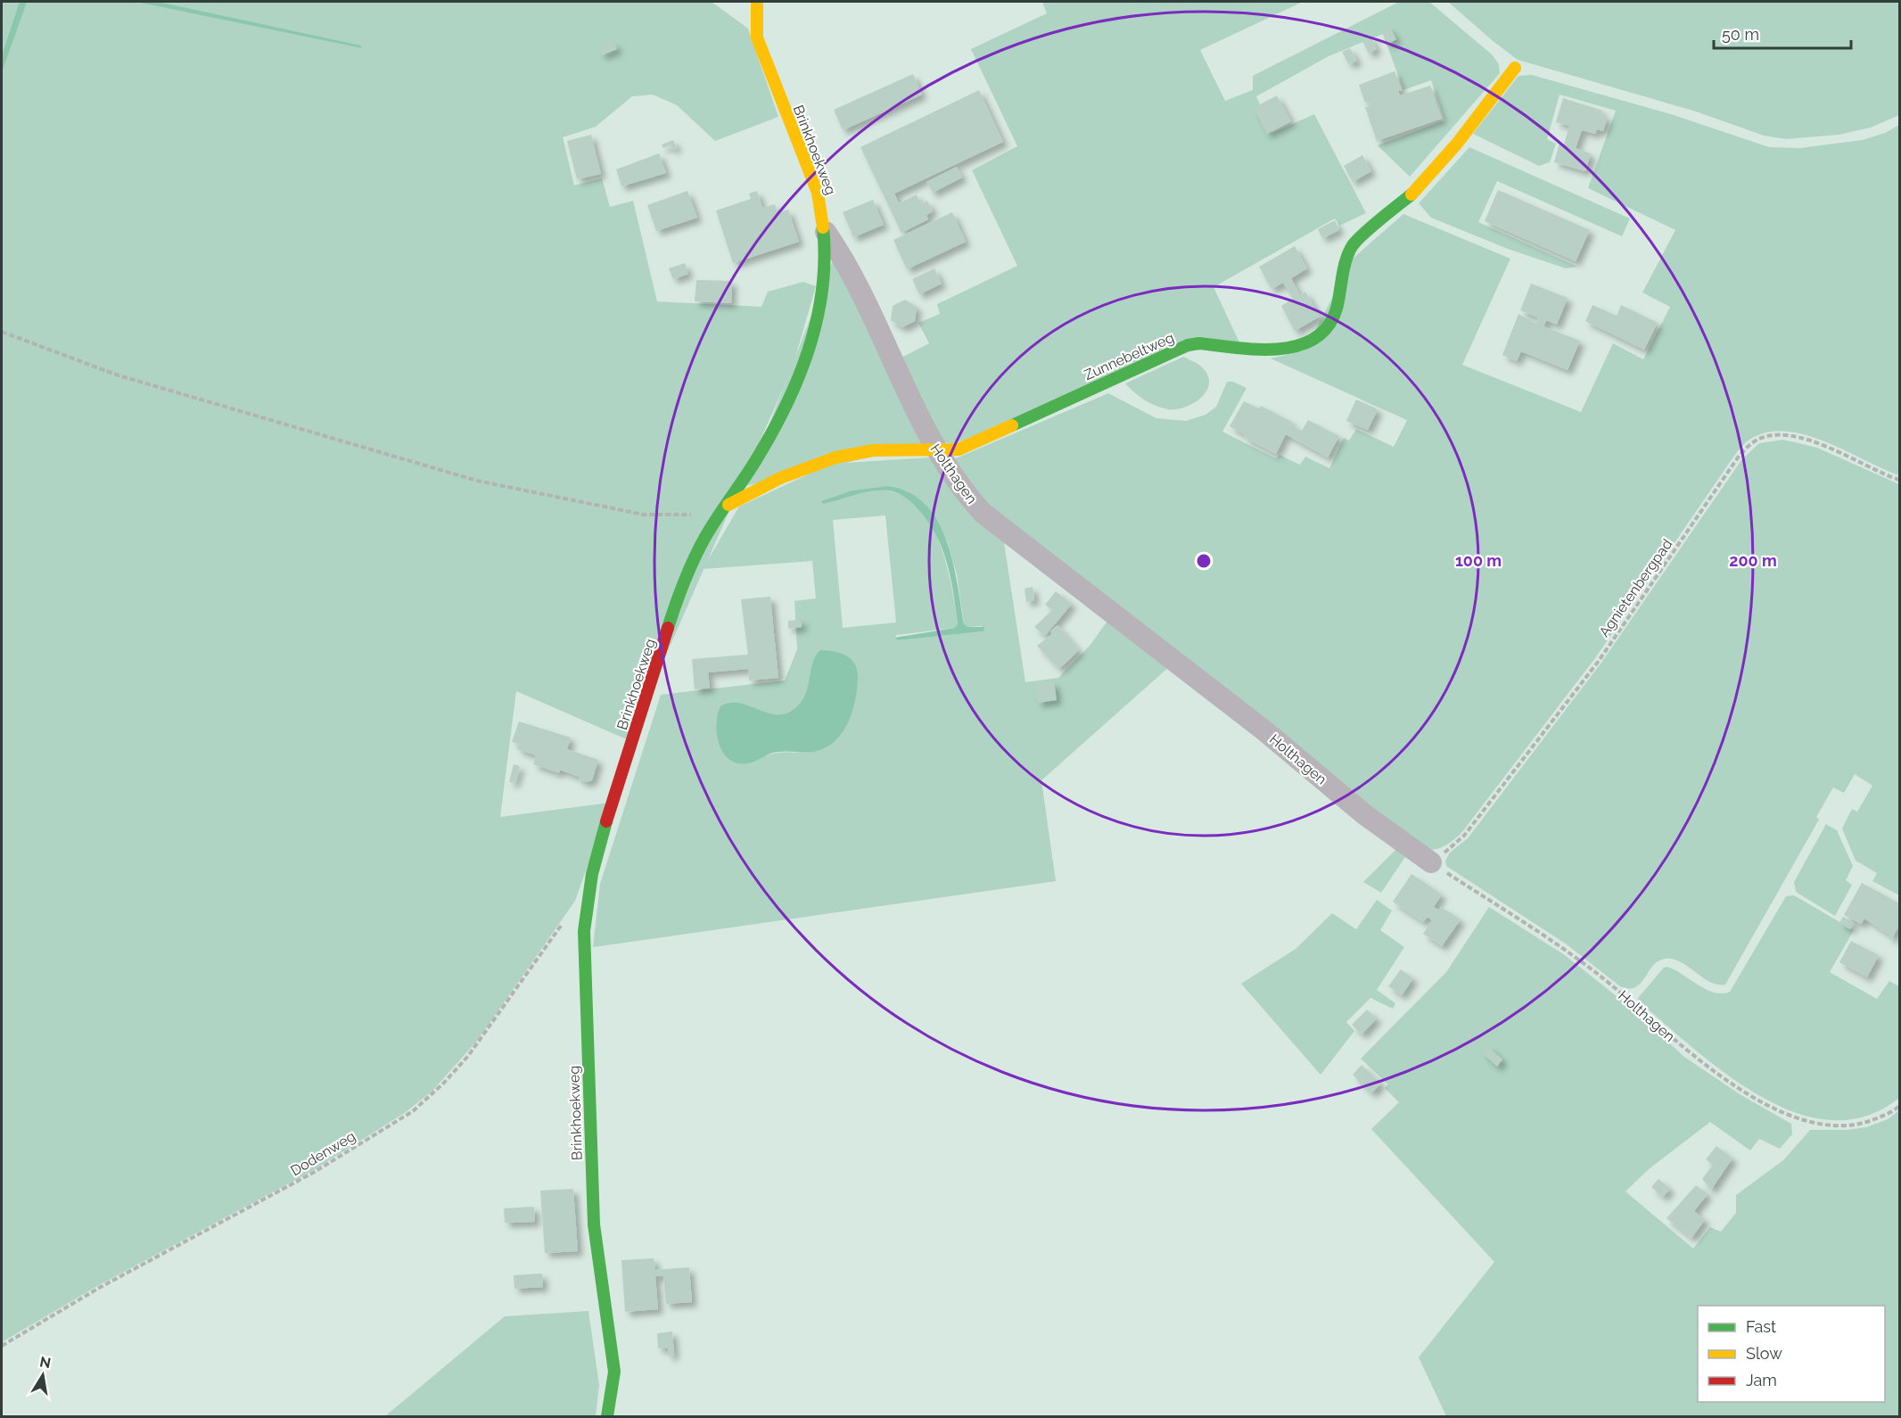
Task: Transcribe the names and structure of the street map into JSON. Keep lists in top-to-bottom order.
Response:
{
  "streets": {
    "street": ["Brinkhoekweg", "Zunnebeltweg", "Holthagen"],
    "path": ["Agnietenbergpad", "Dodenweg"]
  },
  "crossings": [
    ["Brinkhoekweg", "Zunnebeltweg"],
    ["Brinkhoekweg", "Holthagen"],
    ["Zunnebeltweg", "Holthagen"],
    ["Holthagen", "Agnietenbergpad"]
  ],
  "legend": ["Fast", "Slow", "Jam"],
  "scale_bar": "50 m",
  "north": "top",
  "rings": ["100 m", "200 m"]
}
